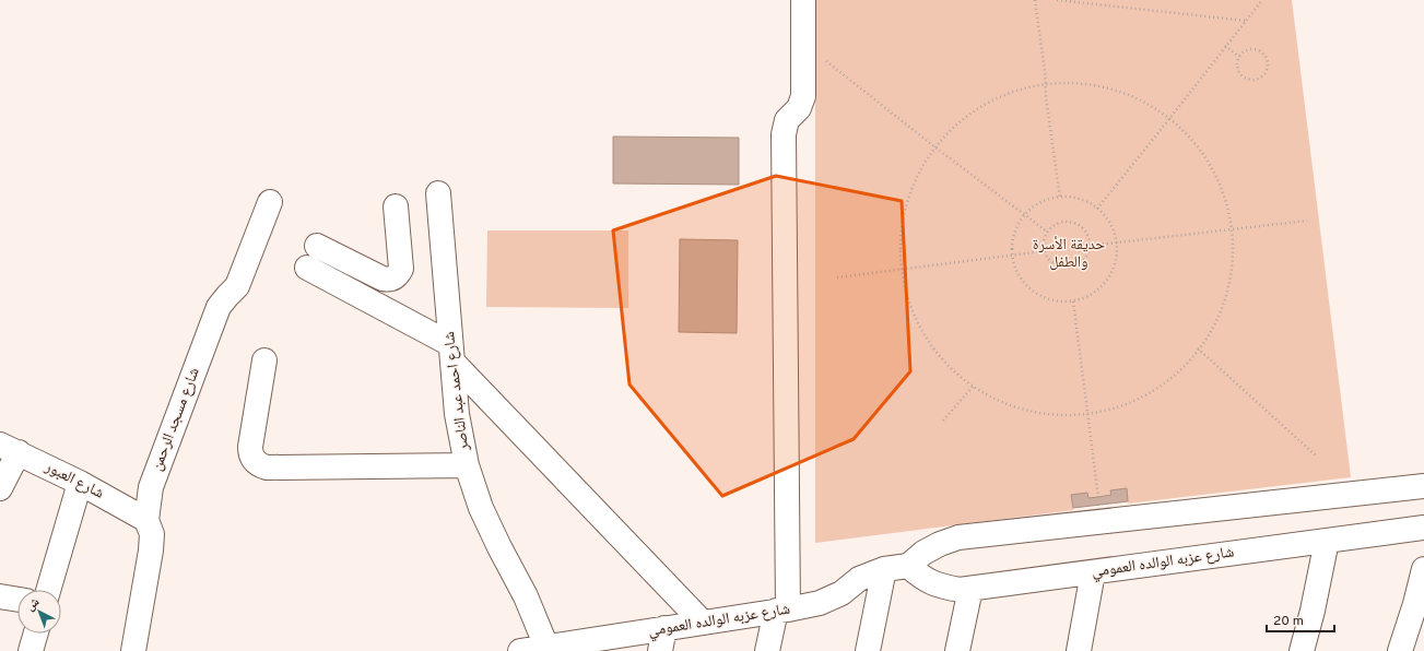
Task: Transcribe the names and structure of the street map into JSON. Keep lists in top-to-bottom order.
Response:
{
  "streets": {
    "street": [
      "شارع احمد عبد الناصر",
      "شارع مسجد الرحمن",
      "شارع العبور",
      "شارع عزبه الوالده العمومي"
    ]
  },
  "crossings": [
    ["شارع احمد عبد الناصر", "شارع عزبه الوالده العمومي"],
    ["شارع مسجد الرحمن", "شارع العبور"]
  ],
  "parks": ["حديقة الأسرة والطفل"],
  "scale_bar": "20 m",
  "north": "top left"
}
